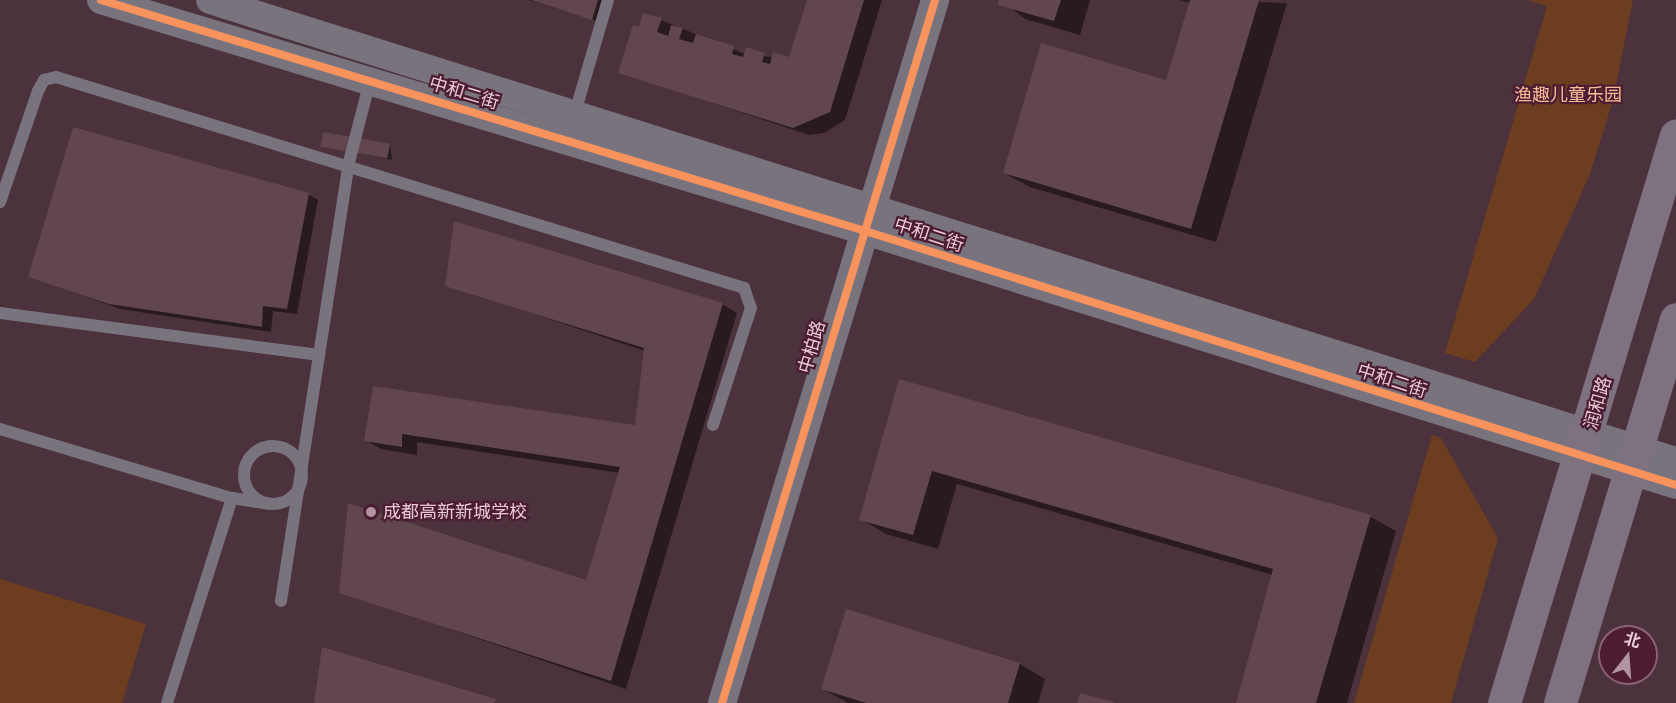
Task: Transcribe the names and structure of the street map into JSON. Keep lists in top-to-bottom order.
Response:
{
  "streets": {
    "main road": ["润和路"],
    "street": ["中和二街", "中柏路"]
  },
  "crossings": [
    ["中和二街", "中柏路"],
    ["中和二街", "润和路"]
  ],
  "parks": ["渔趣儿童乐园"],
  "places": ["成都高新新城学校"],
  "north": "top"
}
